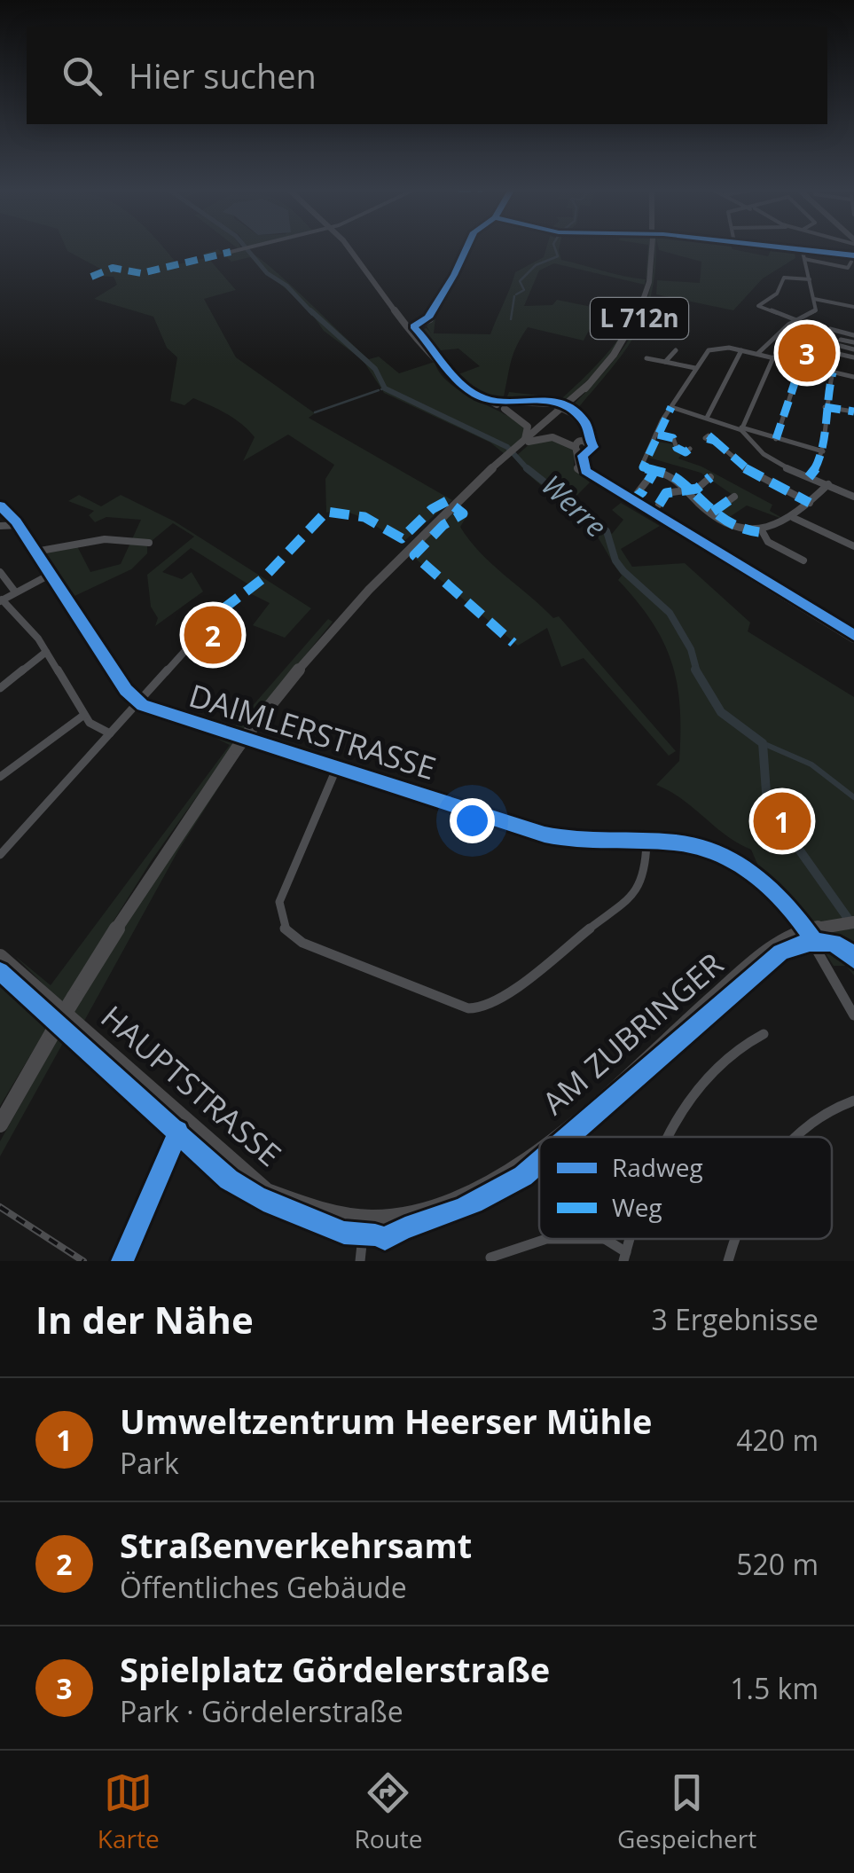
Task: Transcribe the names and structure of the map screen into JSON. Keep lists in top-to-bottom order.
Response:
{
  "streets": {
    "main road": ["L 712n", "AM ZUBRINGER", "HAUPTSTRASSE"],
    "street": ["DAIMLERSTRASSE"]
  },
  "crossings": [
    ["DAIMLERSTRASSE", "AM ZUBRINGER"],
    ["AM ZUBRINGER", "HAUPTSTRASSE"]
  ],
  "water": ["Werre"],
  "legend": ["Radweg", "Weg"],
  "page": {
    "search": "Hier suchen",
    "pins": ["3", "2", "1"],
    "heading": ["In der Nähe", "3 Ergebnisse"],
    "list": [
      {
        "mark": "1",
        "name": "Umweltzentrum Heerser Mühle",
        "note": "Park",
        "value": "420 m"
      },
      {
        "mark": "2",
        "name": "Straßenverkehrsamt",
        "note": "Öffentliches Gebäude",
        "value": "520 m"
      },
      {
        "mark": "3",
        "name": "Spielplatz Gördelerstraße",
        "note": "Park · Gördelerstraße",
        "value": "1.5 km"
      }
    ],
    "nav": ["Karte", "Route", "Gespeichert"]
  }
}
